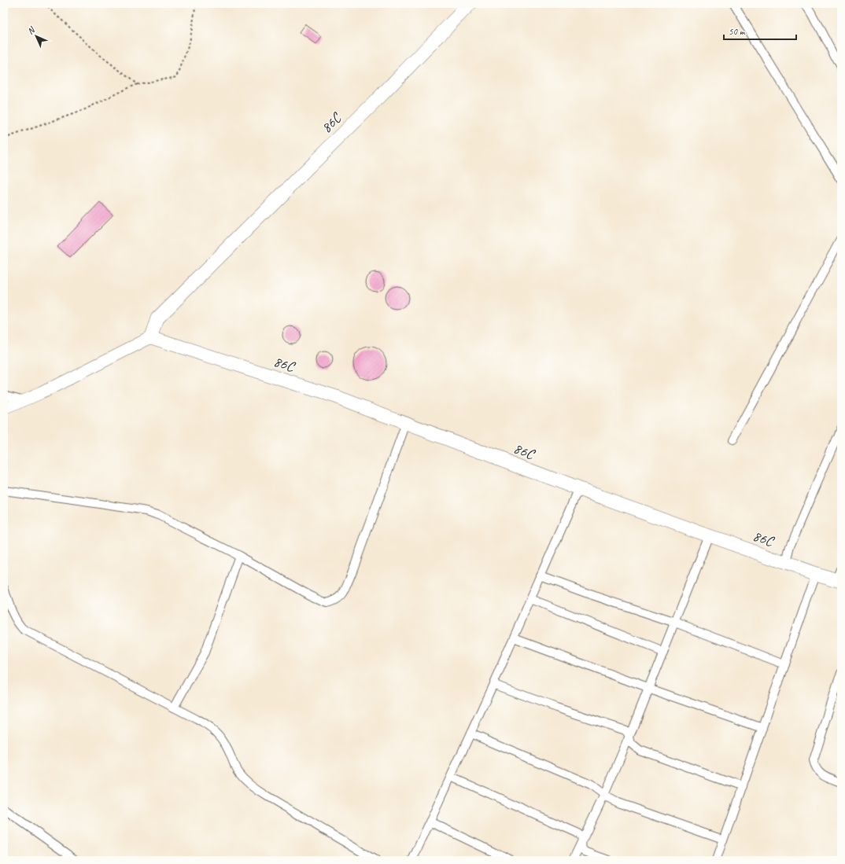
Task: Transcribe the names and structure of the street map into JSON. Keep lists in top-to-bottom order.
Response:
{
  "streets": {
    "main road": ["86C"]
  },
  "scale_bar": "50 m",
  "north": "top left"
}
